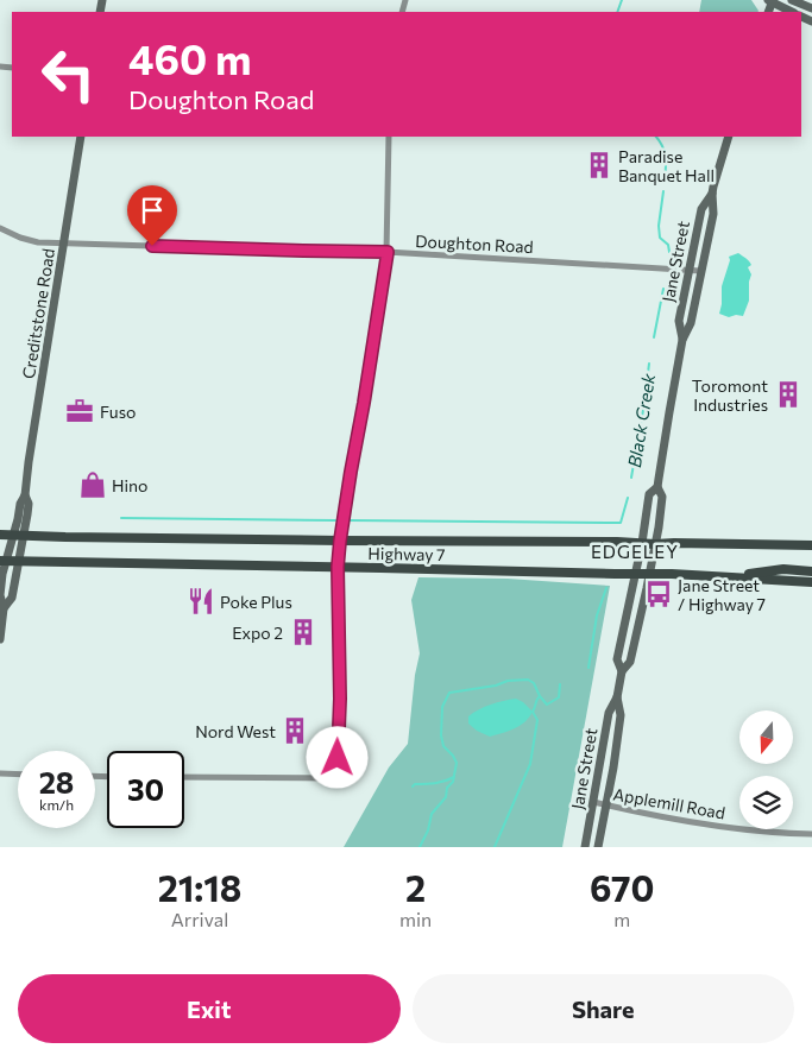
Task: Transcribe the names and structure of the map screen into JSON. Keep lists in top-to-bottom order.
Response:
{
  "streets": {
    "main road": ["Jane Street", "Creditstone Road", "Highway 7"],
    "street": ["Doughton Road", "Applemill Road"]
  },
  "crossings": [
    ["Doughton Road", "Jane Street"],
    ["Doughton Road", "Creditstone Road"],
    ["Jane Street", "Highway 7"],
    ["Jane Street", "Applemill Road"],
    ["Creditstone Road", "Highway 7"]
  ],
  "districts": ["EDGELEY"],
  "water": ["Black Creek"],
  "places": {
    "building": [
      "Paradise Banquet Hall",
      "Toromont Industries",
      "Expo 2",
      "Nord West"
    ],
    "office": ["Fuso"],
    "shop": ["Hino"],
    "bus stop": ["Jane Street / Highway 7"],
    "restaurant": ["Poke Plus"]
  },
  "north": "bottom",
  "page": {
    "turn": ["460 m", "Doughton Road"],
    "speed": "28 km/h",
    "limit": "30",
    "eta": [
      "21:18",
      "Arrival",
      "2",
      "min",
      "670",
      "m"
    ],
    "buttons": ["Exit", "Share"]
  }
}
